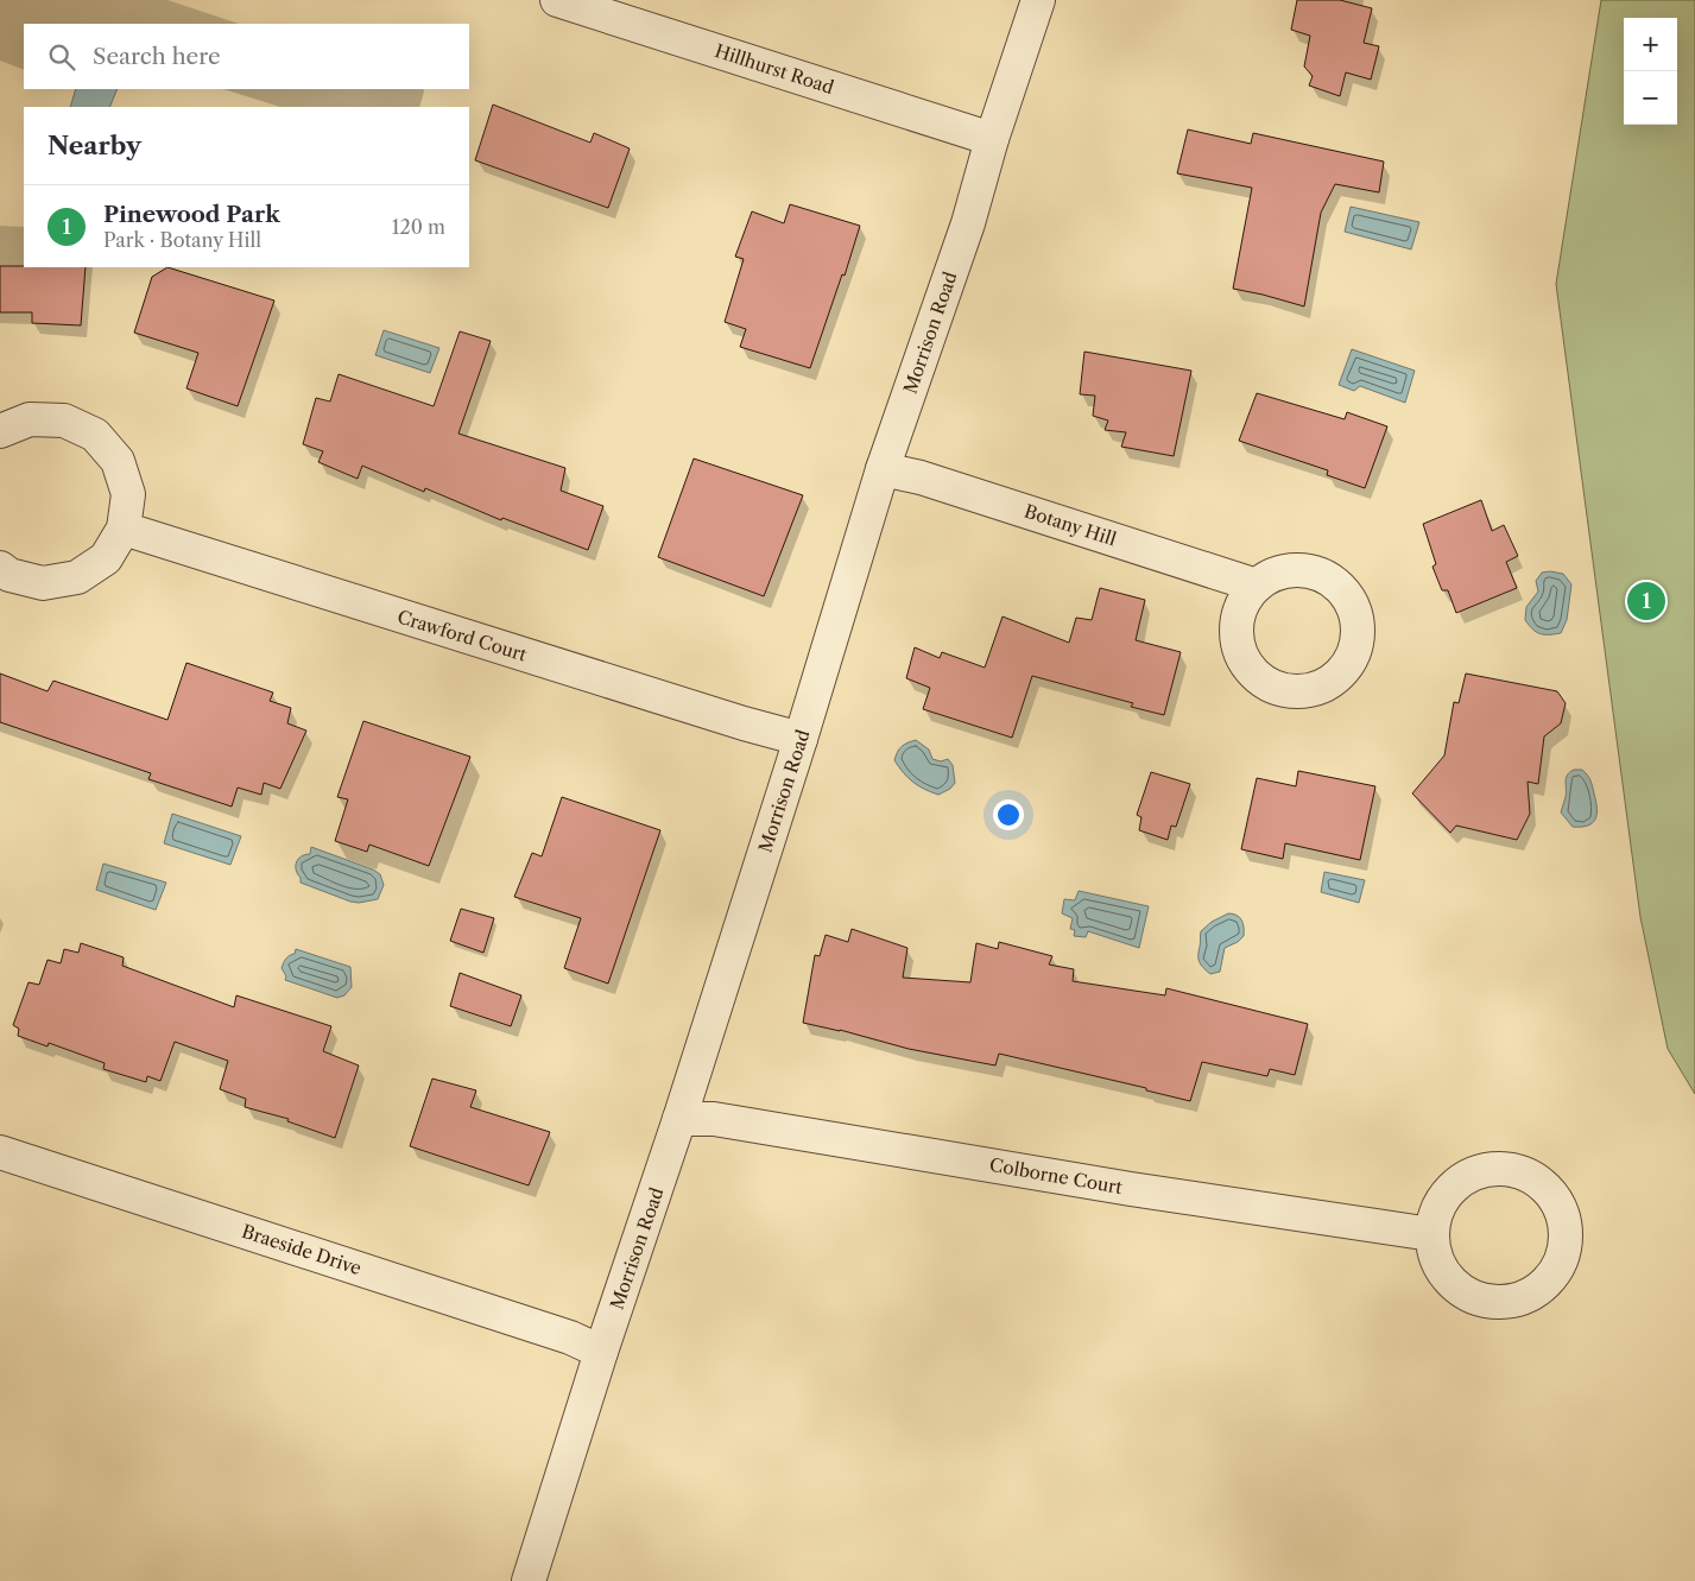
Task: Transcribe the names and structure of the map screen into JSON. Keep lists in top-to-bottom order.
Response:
{
  "streets": {
    "street": [
      "Hillhurst Road",
      "Morrison Road",
      "Botany Hill",
      "Crawford Court",
      "Colborne Court",
      "Braeside Drive"
    ]
  },
  "crossings": [
    ["Hillhurst Road", "Morrison Road"],
    ["Morrison Road", "Botany Hill"],
    ["Morrison Road", "Crawford Court"],
    ["Morrison Road", "Colborne Court"],
    ["Morrison Road", "Braeside Drive"]
  ],
  "page": {
    "map_buttons": ["+", "−"],
    "search": "Search here",
    "heading": "Nearby",
    "list": [
      {
        "mark": "1",
        "name": "Pinewood Park",
        "note": "Park · Botany Hill",
        "value": "120 m"
      }
    ],
    "pins": "1"
  }
}
